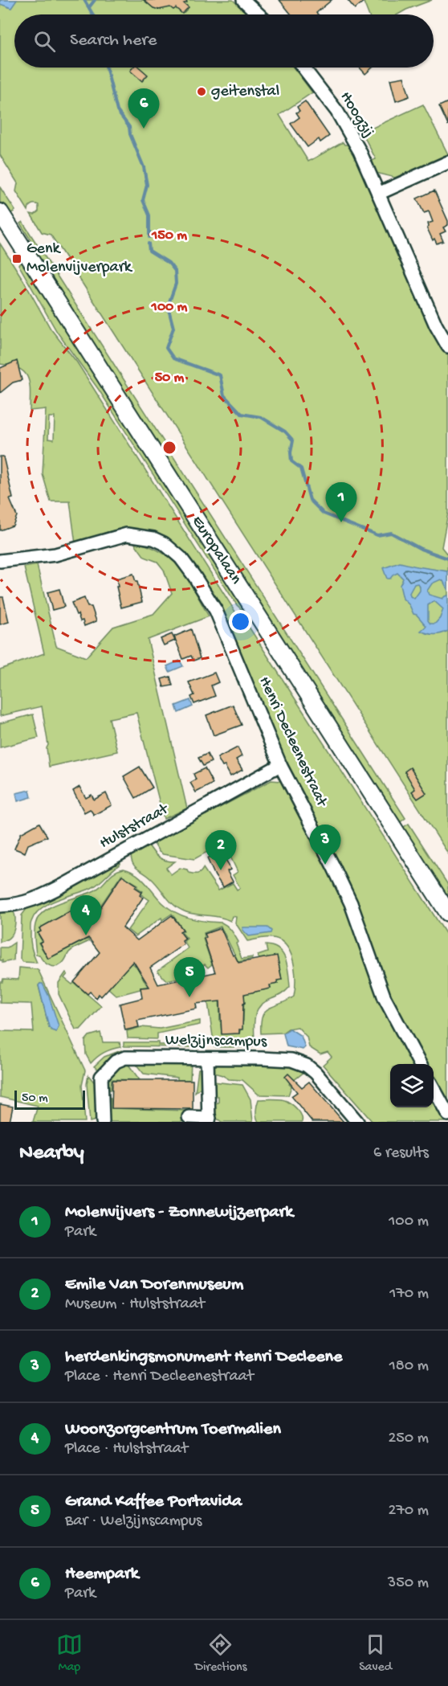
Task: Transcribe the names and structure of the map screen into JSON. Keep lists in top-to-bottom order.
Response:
{
  "streets": {
    "main road": ["Europalaan"],
    "street": [
      "Hoogzij",
      "Henri Decleenestraat",
      "Hulststraat",
      "Welzijnscampus"
    ]
  },
  "crossings": [
    ["Henri Decleenestraat", "Hulststraat"]
  ],
  "places": {
    "other": ["geitenstal"],
    "transit": ["Genk Molenvijverpark"]
  },
  "scale_bar": "50 m",
  "page": {
    "search": "Search here",
    "pins": [
      "6",
      "1",
      "3",
      "2",
      "4",
      "5"
    ],
    "scale": "50 m",
    "heading": ["Nearby", "6 results"],
    "list": [
      {
        "mark": "1",
        "name": "Molenvijvers - Zonnewijzerpark",
        "note": "Park",
        "value": "100 m"
      },
      {
        "mark": "2",
        "name": "Emile Van Dorenmuseum",
        "note": "Museum · Hulststraat",
        "value": "170 m"
      },
      {
        "mark": "3",
        "name": "herdenkingsmonument Henri Decleene",
        "note": "Place · Henri Decleenestraat",
        "value": "180 m"
      },
      {
        "mark": "4",
        "name": "Woonzorgcentrum Toermalien",
        "note": "Place · Hulststraat",
        "value": "250 m"
      },
      {
        "mark": "5",
        "name": "Grand Kaffee Portavida",
        "note": "Bar · Welzijnscampus",
        "value": "270 m"
      },
      {
        "mark": "6",
        "name": "Heempark",
        "note": "Park",
        "value": "350 m"
      }
    ],
    "nav": ["Map", "Directions", "Saved"]
  },
  "rings": ["150 m", "100 m", "50 m"]
}
